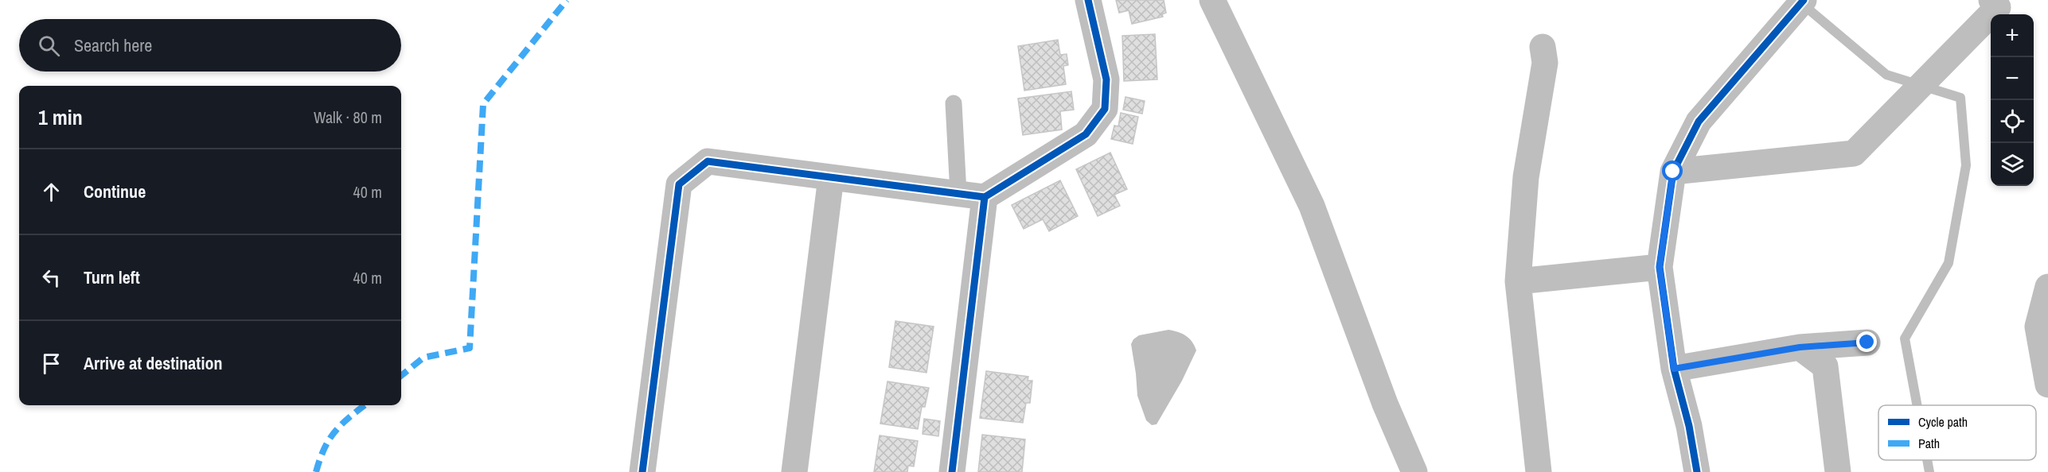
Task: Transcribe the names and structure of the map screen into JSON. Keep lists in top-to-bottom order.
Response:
{
  "legend": ["Cycle path", "Path"],
  "page": {
    "map_buttons": ["+", "−"],
    "search": "Search here",
    "heading": ["1 min", "Walk · 80 m"],
    "list": [
      ["Continue", "40 m"],
      ["Turn left", "40 m"],
      "Arrive at destination"
    ]
  }
}
